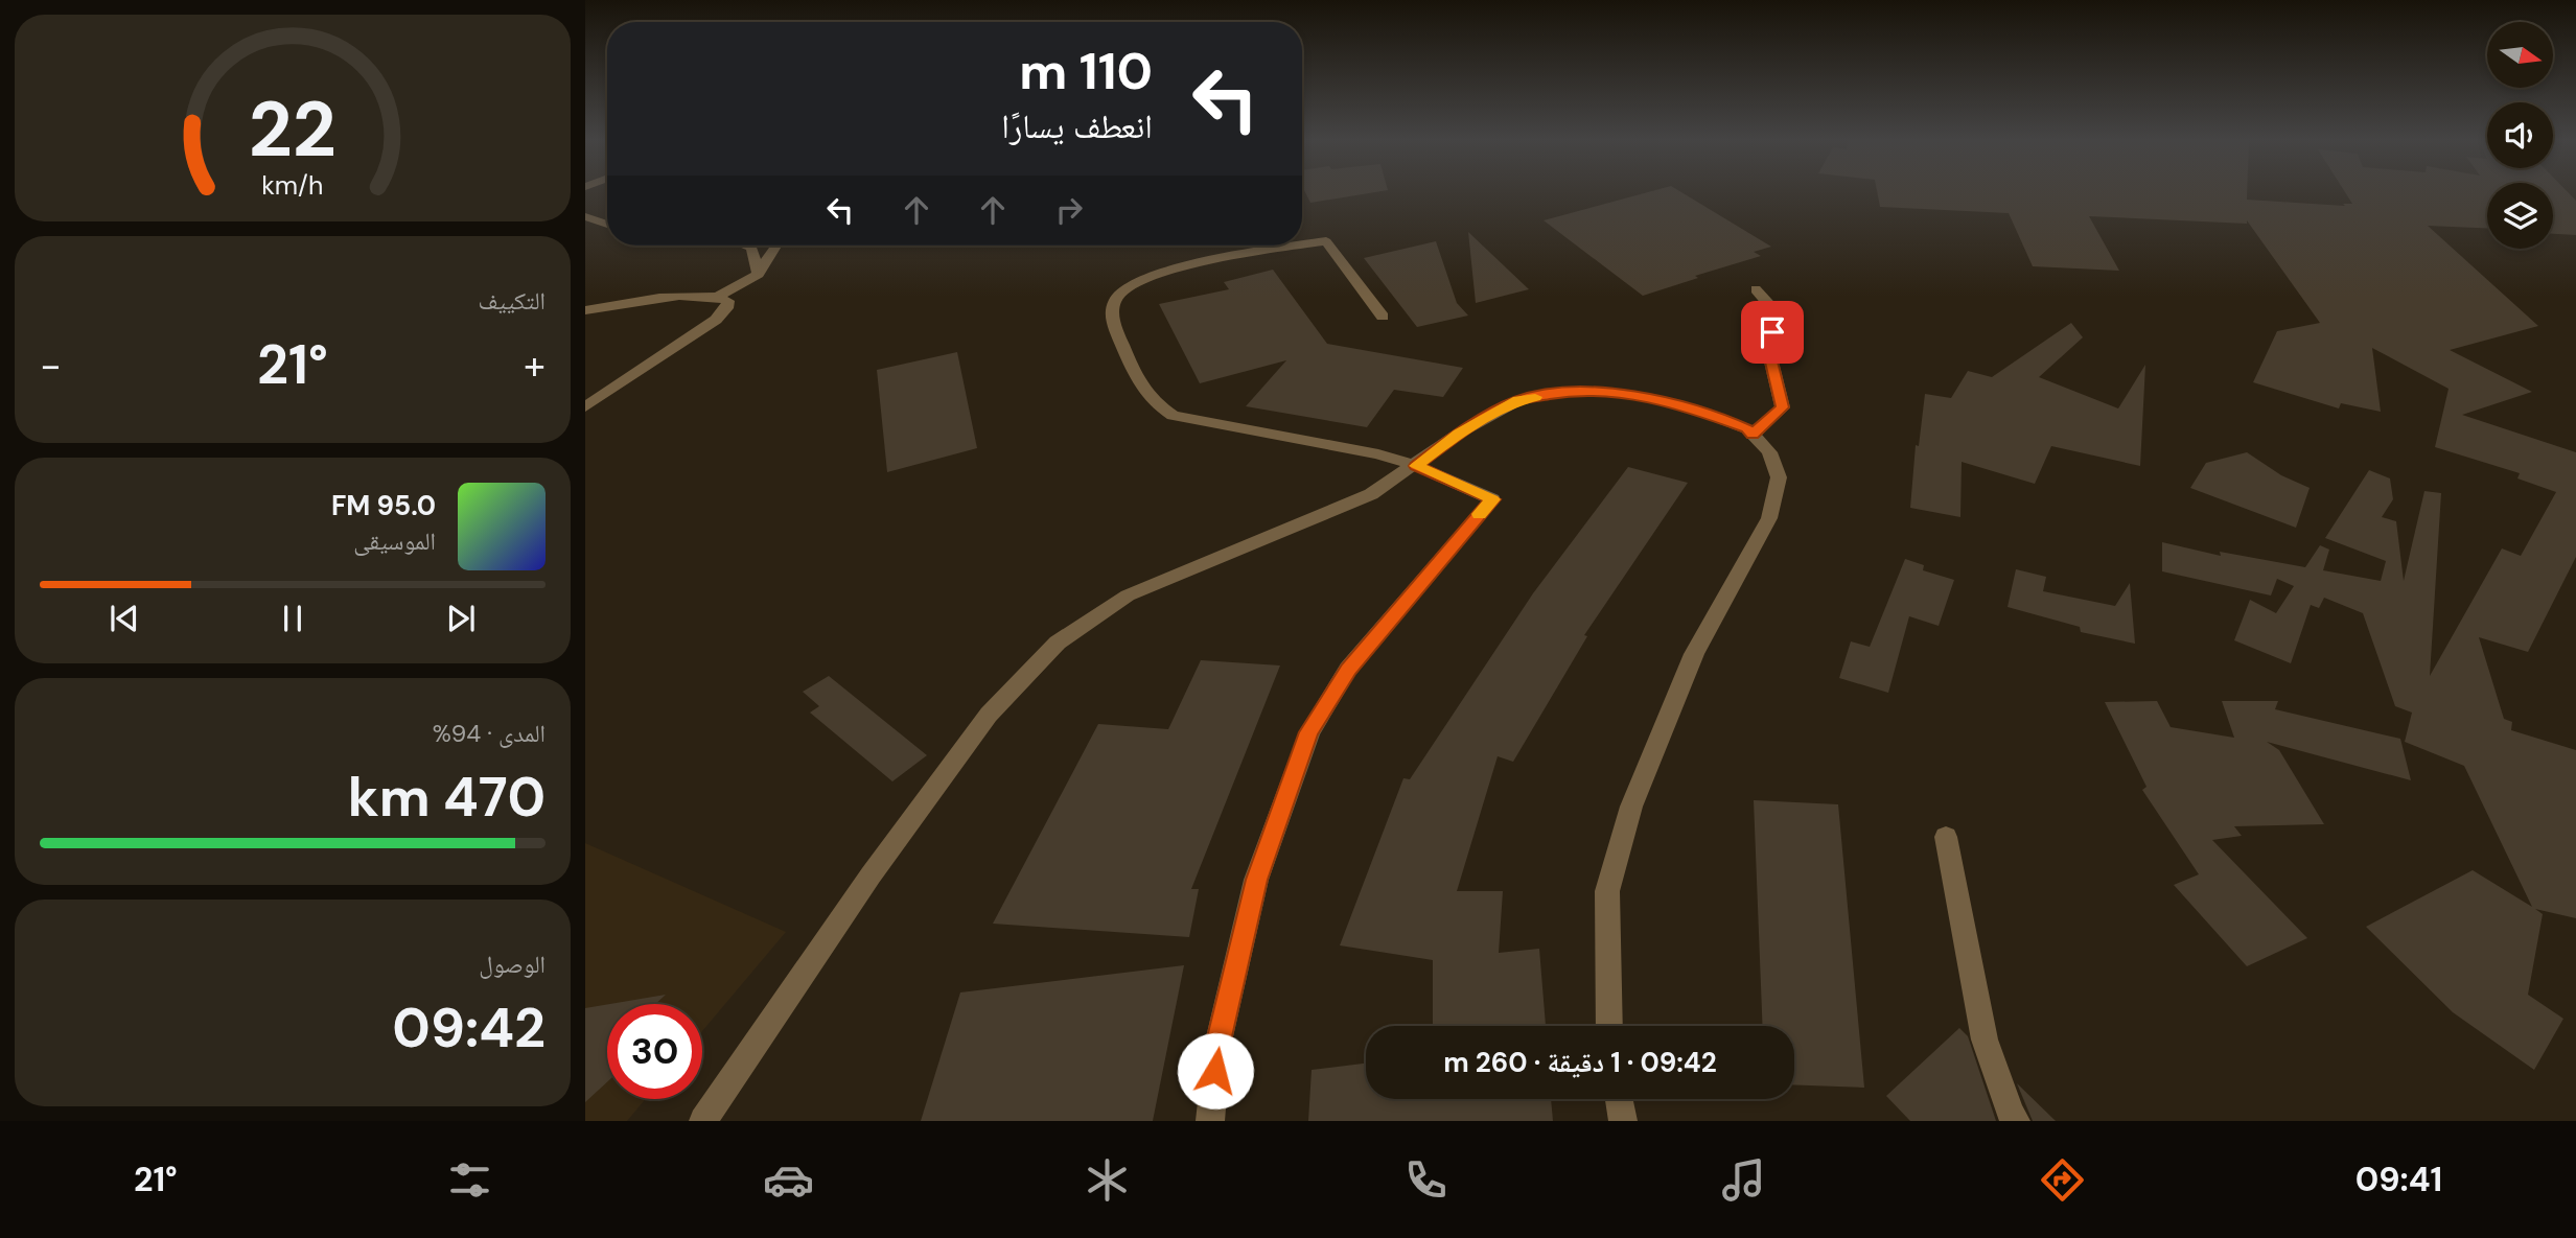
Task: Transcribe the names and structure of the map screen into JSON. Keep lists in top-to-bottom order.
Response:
{
  "north": "right",
  "page": {
    "turn": ["110 m", "انعطف يسارًا"],
    "tile": [
      "التكييف",
      ["المدى · 94%", "470 km"],
      ["الوصول", "09:42"]
    ],
    "heat": ["−", "21°", "+"],
    "song": ["95.0 FM", "الموسيقى"],
    "limit": "30",
    "trip": "09:42 · 1 دقيقة · 260 m",
    "tabs": ["09:41", "21°"],
    "gauge": ["22", "km/h"]
  }
}
